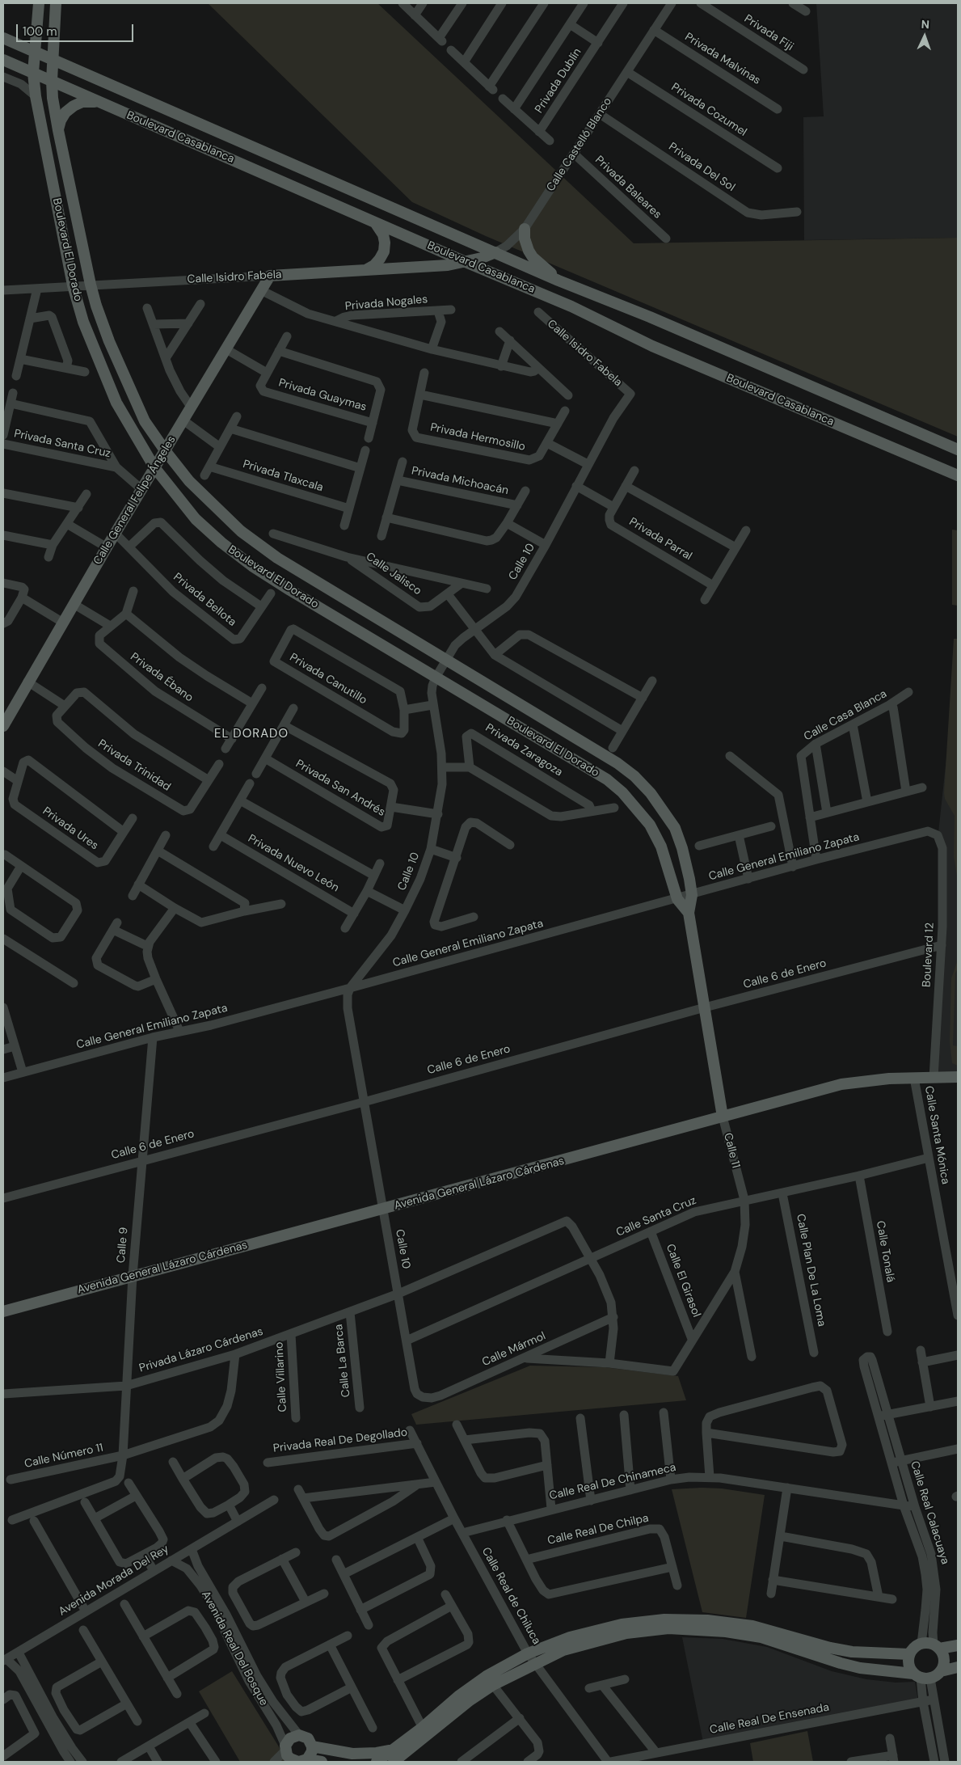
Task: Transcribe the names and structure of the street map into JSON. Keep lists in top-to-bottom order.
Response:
{
  "streets": {
    "main road": [
      "Boulevard Casablanca",
      "Calle Castelló Blanco",
      "Boulevard El Dorado",
      "Calle Isidro Fabela",
      "Calle General Felipe Ángeles",
      "Calle 11",
      "Avenida General Lázaro Cárdenas"
    ],
    "street": [
      "Privada Fiji",
      "Privada Malvinas",
      "Privada Dublín",
      "Privada Cozumel",
      "Privada Del Sol",
      "Privada Baleares",
      "Privada Nogales",
      "Privada Guaymas",
      "Privada Hermosillo",
      "Privada Santa Cruz",
      "Privada Tlaxcala",
      "Privada Michoacán",
      "Privada Parral",
      "Calle 10",
      "Calle Jalisco",
      "Privada Bellota",
      "Privada Ébano",
      "Privada Canutillo",
      "Calle Casa Blanca",
      "Privada Zaragoza",
      "Privada Trinidad",
      "Privada San Andrés",
      "Privada Ures",
      "Calle General Emiliano Zapata",
      "Privada Nuevo León",
      "Boulevard 12",
      "Calle 6 de Enero",
      "Calle Santa Mónica",
      "Calle Santa Cruz",
      "Calle 9",
      "Calle Tonalá",
      "Calle Plan De La Loma",
      "Calle El Girasol",
      "Calle Mármol",
      "Privada Lázaro Cárdenas",
      "Calle La Barca",
      "Calle Villarino",
      "Privada Real De Degollado",
      "Calle Número 11",
      "Calle Real De Chinameca",
      "Calle Real Calacuaya",
      "Calle Real De Chilpa",
      "Avenida Morada Del Rey",
      "Calle Real de Chiluca",
      "Avenida Real Del Bosque",
      "Calle Real De Ensenada"
    ]
  },
  "crossings": [
    ["Privada Malvinas", "Calle Castelló Blanco"],
    ["Privada Cozumel", "Calle Castelló Blanco"],
    ["Boulevard Casablanca", "Calle Castelló Blanco"],
    ["Boulevard Casablanca", "Boulevard El Dorado"],
    ["Boulevard Casablanca", "Calle Isidro Fabela"],
    ["Calle Castelló Blanco", "Privada Del Sol"],
    ["Calle Castelló Blanco", "Privada Baleares"],
    ["Calle Castelló Blanco", "Calle Isidro Fabela"],
    ["Boulevard El Dorado", "Calle Isidro Fabela"],
    ["Boulevard El Dorado", "Calle General Felipe Ángeles"],
    ["Boulevard El Dorado", "Calle 10"],
    ["Boulevard El Dorado", "Calle General Emiliano Zapata"],
    ["Boulevard El Dorado", "Calle 11"],
    ["Calle Isidro Fabela", "Calle General Felipe Ángeles"],
    ["Calle Isidro Fabela", "Calle 10"],
    ["Privada Nogales", "Calle General Felipe Ángeles"],
    ["Privada Guaymas", "Calle General Felipe Ángeles"],
    ["Privada Santa Cruz", "Calle General Felipe Ángeles"],
    ["Calle General Felipe Ángeles", "Privada Bellota"],
    ["Calle 10", "Privada San Andrés"],
    ["Calle 10", "Calle General Emiliano Zapata"],
    ["Calle 10", "Calle 6 de Enero"],
    ["Calle 10", "Avenida General Lázaro Cárdenas"],
    ["Calle 10", "Calle Santa Cruz"],
    ["Calle 10", "Calle Mármol"],
    ["Calle 10", "Privada Lázaro Cárdenas"],
    ["Calle Casa Blanca", "Calle General Emiliano Zapata"],
    ["Calle General Emiliano Zapata", "Boulevard 12"],
    ["Calle General Emiliano Zapata", "Calle 11"],
    ["Calle General Emiliano Zapata", "Calle 9"],
    ["Boulevard 12", "Calle 6 de Enero"],
    ["Boulevard 12", "Avenida General Lázaro Cárdenas"],
    ["Calle 6 de Enero", "Calle 11"],
    ["Calle 6 de Enero", "Calle 9"],
    ["Calle Santa Mónica", "Avenida General Lázaro Cárdenas"],
    ["Calle Santa Mónica", "Calle Santa Cruz"],
    ["Calle 11", "Avenida General Lázaro Cárdenas"],
    ["Calle 11", "Calle Santa Cruz"],
    ["Calle 11", "Calle El Girasol"],
    ["Avenida General Lázaro Cárdenas", "Calle 9"],
    ["Calle Santa Cruz", "Calle Tonalá"],
    ["Calle Santa Cruz", "Calle Plan De La Loma"],
    ["Calle Santa Cruz", "Calle El Girasol"],
    ["Calle Santa Cruz", "Privada Lázaro Cárdenas"],
    ["Calle 9", "Privada Lázaro Cárdenas"],
    ["Calle 9", "Calle Número 11"],
    ["Privada Lázaro Cárdenas", "Calle La Barca"],
    ["Privada Lázaro Cárdenas", "Calle Villarino"],
    ["Privada Lázaro Cárdenas", "Calle Número 11"],
    ["Privada Real De Degollado", "Calle Real de Chiluca"],
    ["Calle Real De Chinameca", "Calle Real Calacuaya"],
    ["Calle Real De Chinameca", "Calle Real de Chiluca"],
    ["Avenida Morada Del Rey", "Avenida Real Del Bosque"],
    ["Calle Real de Chiluca", "Calle Real De Ensenada"]
  ],
  "districts": ["EL DORADO"],
  "scale_bar": "100 m",
  "north": "top"
}
